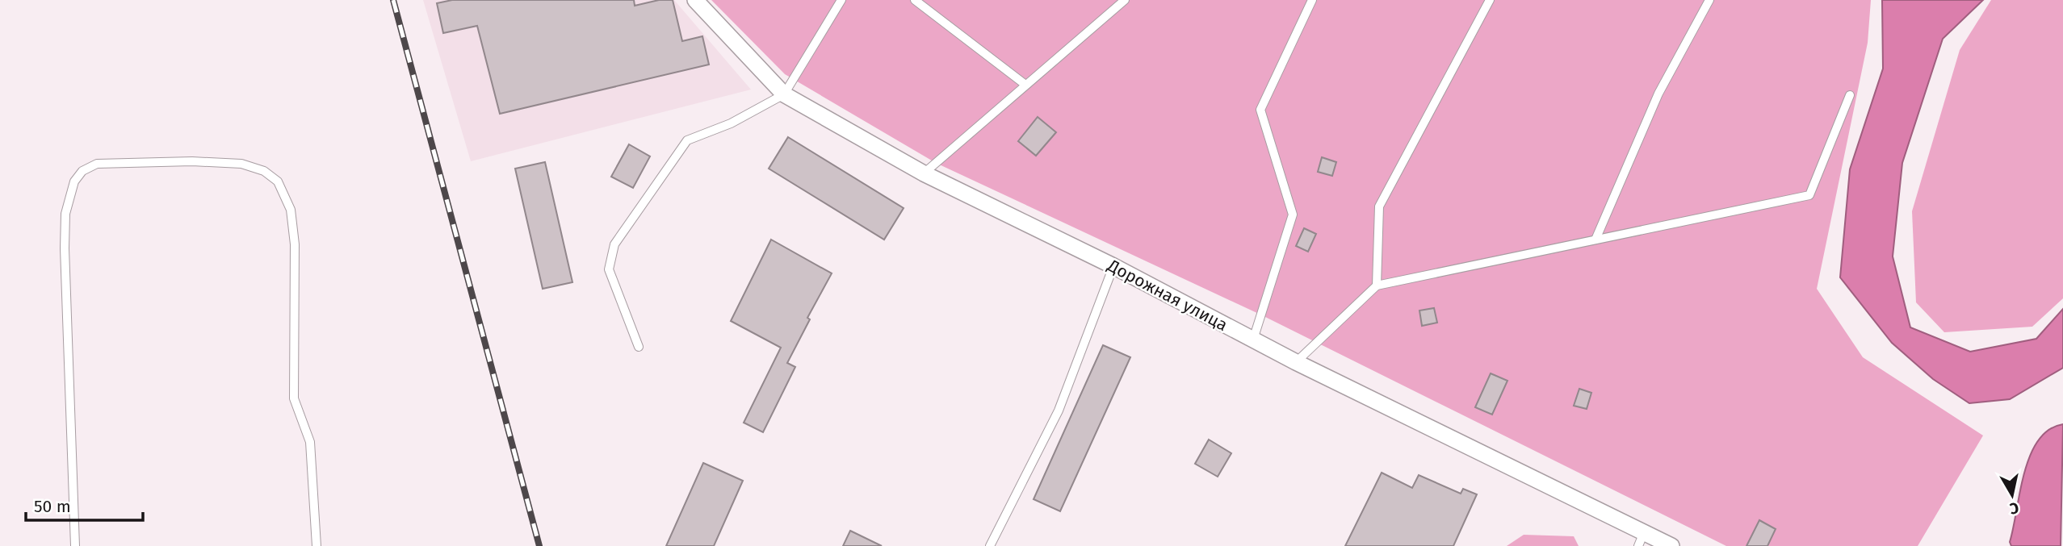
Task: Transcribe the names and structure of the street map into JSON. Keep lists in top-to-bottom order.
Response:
{
  "streets": {
    "street": ["Дорожная улица"]
  },
  "scale_bar": "50 m",
  "north": "bottom"
}
